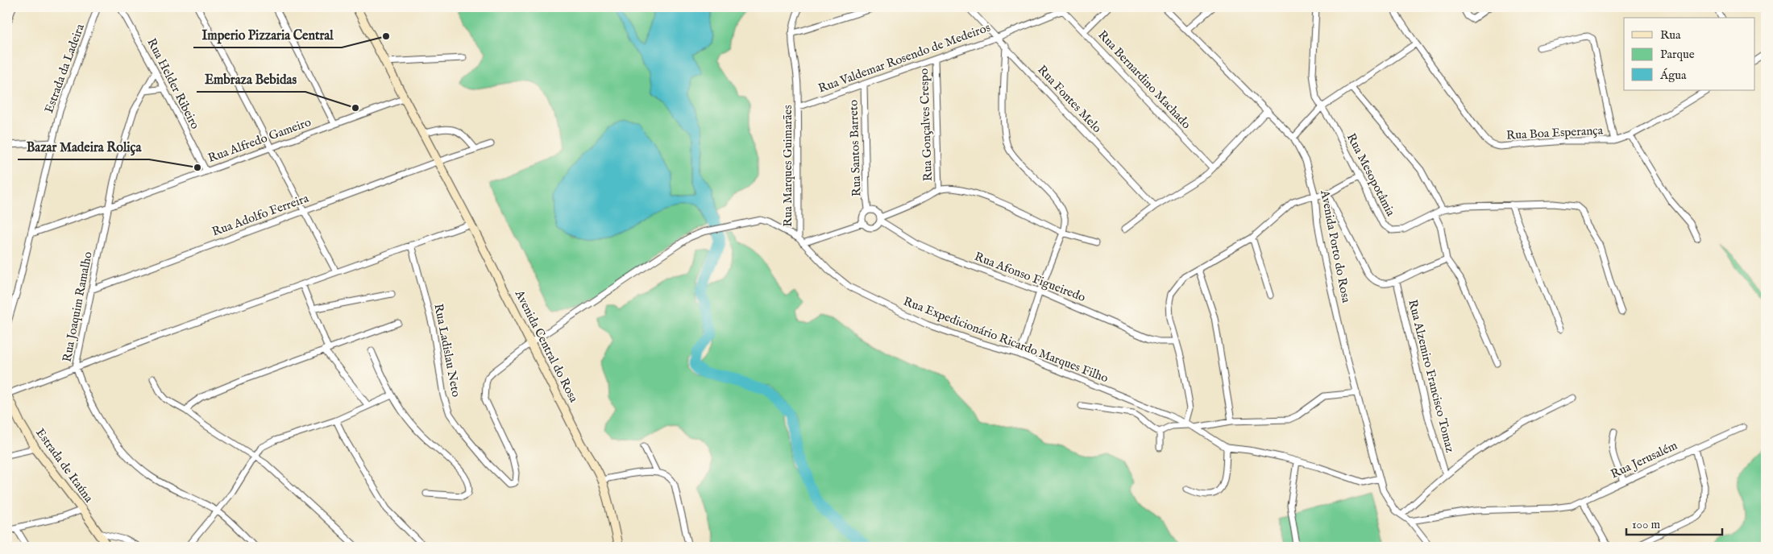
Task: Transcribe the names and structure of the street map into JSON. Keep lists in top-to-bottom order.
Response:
{
  "streets": {
    "street": [
      "Rua Valdemar Rosendo de Medeiros",
      "Estrada da Ladeira",
      "Rua Bernardino Machado",
      "Rua Helder Ribeiro",
      "Rua Fontes Melo",
      "Rua Gonçalves Crespo",
      "Rua Boa Esperança",
      "Rua Alfredo Gameiro",
      "Rua Santos Barreto",
      "Rua Marques Guimarães",
      "Rua Mesopotâmia",
      "Rua Adolfo Ferreira",
      "Avenida Porto do Rosa",
      "Rua Afonso Figueiredo",
      "Rua Joaquim Ramalho",
      "Rua Expedicionário Ricardo Marques Filho",
      "Avenida Central do Rosa",
      "Rua Ladislau Neto",
      "Rua Alzemiro Francisco Tomaz",
      "Rua Jerusalém",
      "Estrada de Itaúna"
    ]
  },
  "crossings": [
    ["Rua Valdemar Rosendo de Medeiros", "Rua Bernardino Machado"],
    ["Rua Valdemar Rosendo de Medeiros", "Rua Fontes Melo"],
    ["Rua Valdemar Rosendo de Medeiros", "Rua Gonçalves Crespo"],
    ["Rua Valdemar Rosendo de Medeiros", "Rua Santos Barreto"],
    ["Rua Valdemar Rosendo de Medeiros", "Rua Marques Guimarães"],
    ["Estrada da Ladeira", "Rua Alfredo Gameiro"],
    ["Rua Helder Ribeiro", "Rua Alfredo Gameiro"],
    ["Rua Helder Ribeiro", "Rua Joaquim Ramalho"],
    ["Rua Alfredo Gameiro", "Rua Joaquim Ramalho"],
    ["Rua Alfredo Gameiro", "Avenida Central do Rosa"],
    ["Rua Santos Barreto", "Rua Afonso Figueiredo"],
    ["Rua Marques Guimarães", "Rua Expedicionário Ricardo Marques Filho"],
    ["Rua Marques Guimarães", "Avenida Central do Rosa"],
    ["Rua Marques Guimarães", "Rua Ladislau Neto"],
    ["Rua Adolfo Ferreira", "Rua Joaquim Ramalho"],
    ["Rua Adolfo Ferreira", "Avenida Central do Rosa"],
    ["Avenida Porto do Rosa", "Rua Expedicionário Ricardo Marques Filho"],
    ["Avenida Porto do Rosa", "Rua Jerusalém"],
    ["Avenida Central do Rosa", "Rua Ladislau Neto"]
  ],
  "places": ["Imperio Pizzaria Central", "Embraza Bebidas", "Bazar Madeira Roliça"],
  "legend": ["Rua", "Parque", "Água"],
  "scale_bar": "100 m"
}
